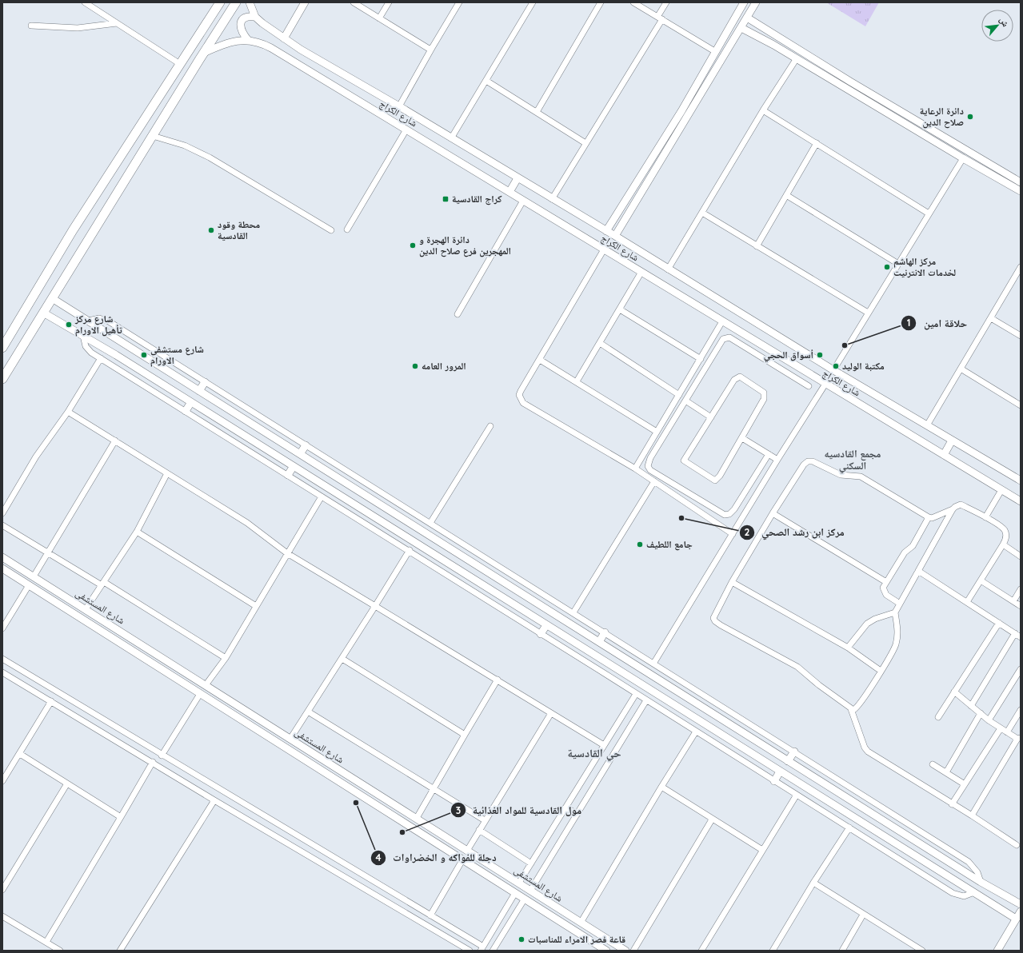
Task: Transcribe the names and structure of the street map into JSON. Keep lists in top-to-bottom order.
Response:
{
  "streets": {
    "street": ["شارع الكراج", "شارع المستشفى"]
  },
  "districts": ["مجمع القادسيه السكني", "حي القادسية"],
  "places": {
    "other": [
      "دائرة الرعاية صلاح الدين",
      "محطة وقود القادسية",
      "دائرة الهجرة و المهجرين فرع صلاح الدين",
      "مركز الهاشم لخدمات الانترنيت",
      "شارع مركز تأهيل الاورام",
      "حلاقة امين",
      "شارع مستشفى الاورام",
      "أسواق الحجي",
      "المرور العامه",
      "مكتبة الوليد",
      "مركز ابن رشد الصحي",
      "جامع اللطیف",
      "دجلة للفواكه و الخضراوات",
      "مول القادسية للمواد الغذائية",
      "قاعة فصر الامراء للمناسبات"
    ],
    "transit": ["كراج القادسية"]
  },
  "north": "top right"
}
